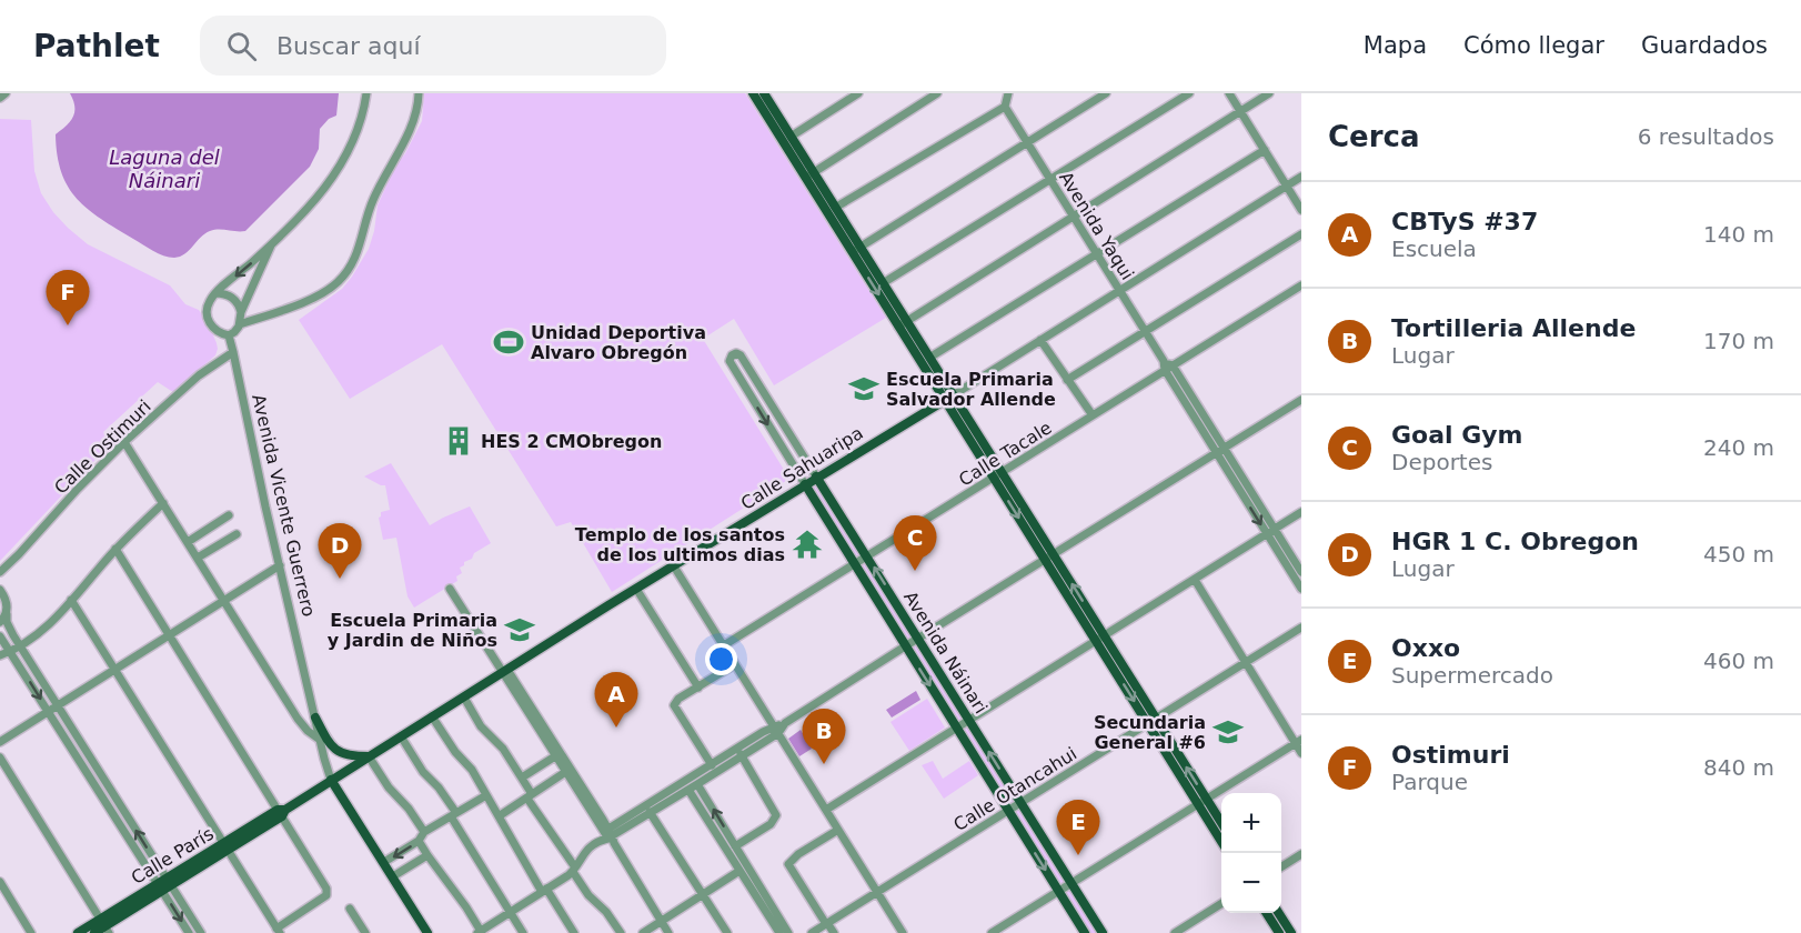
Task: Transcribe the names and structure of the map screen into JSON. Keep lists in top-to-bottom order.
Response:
{
  "streets": {
    "main road": [
      "Calle Sahuaripa",
      "Avenida Vicente Guerrero",
      "Avenida Náinari",
      "Calle París"
    ],
    "street": [
      "Avenida Yaqui",
      "Calle Ostimuri",
      "Calle Tacale",
      "Calle Otancahui"
    ]
  },
  "crossings": [
    ["Avenida Yaqui", "Calle Tacale"],
    ["Avenida Yaqui", "Calle Sahuaripa"],
    ["Calle Ostimuri", "Avenida Vicente Guerrero"],
    ["Calle Tacale", "Avenida Náinari"],
    ["Calle Sahuaripa", "Avenida Vicente Guerrero"],
    ["Calle Sahuaripa", "Avenida Náinari"],
    ["Calle Sahuaripa", "Calle París"],
    ["Avenida Vicente Guerrero", "Calle París"],
    ["Avenida Náinari", "Calle Otancahui"]
  ],
  "water": ["Laguna del Náinari"],
  "places": {
    "sports": ["Unidad Deportiva Alvaro Obregón"],
    "school or university": ["Escuela Primaria Salvador Allende", "Escuela Primaria y Jardin de Niños", "Secundaria General #6"],
    "building": ["HES 2 CMObregon"],
    "temple": ["Templo de los santos de los ultimos dias"]
  },
  "page": {
    "header": "Pathlet",
    "search": "Buscar aquí",
    "nav": ["Mapa", "Cómo llegar", "Guardados"],
    "heading": ["Cerca", "6 resultados"],
    "list": [
      {
        "mark": "A",
        "name": "CBTyS #37",
        "note": "Escuela",
        "value": "140 m"
      },
      {
        "mark": "B",
        "name": "Tortilleria Allende",
        "note": "Lugar",
        "value": "170 m"
      },
      {
        "mark": "C",
        "name": "Goal Gym",
        "note": "Deportes",
        "value": "240 m"
      },
      {
        "mark": "D",
        "name": "HGR 1 C. Obregon",
        "note": "Lugar",
        "value": "450 m"
      },
      {
        "mark": "E",
        "name": "Oxxo",
        "note": "Supermercado",
        "value": "460 m"
      },
      {
        "mark": "F",
        "name": "Ostimuri",
        "note": "Parque",
        "value": "840 m"
      }
    ],
    "pins": [
      "F",
      "C",
      "D",
      "A",
      "B",
      "E"
    ],
    "map_buttons": ["+", "−"]
  }
}
